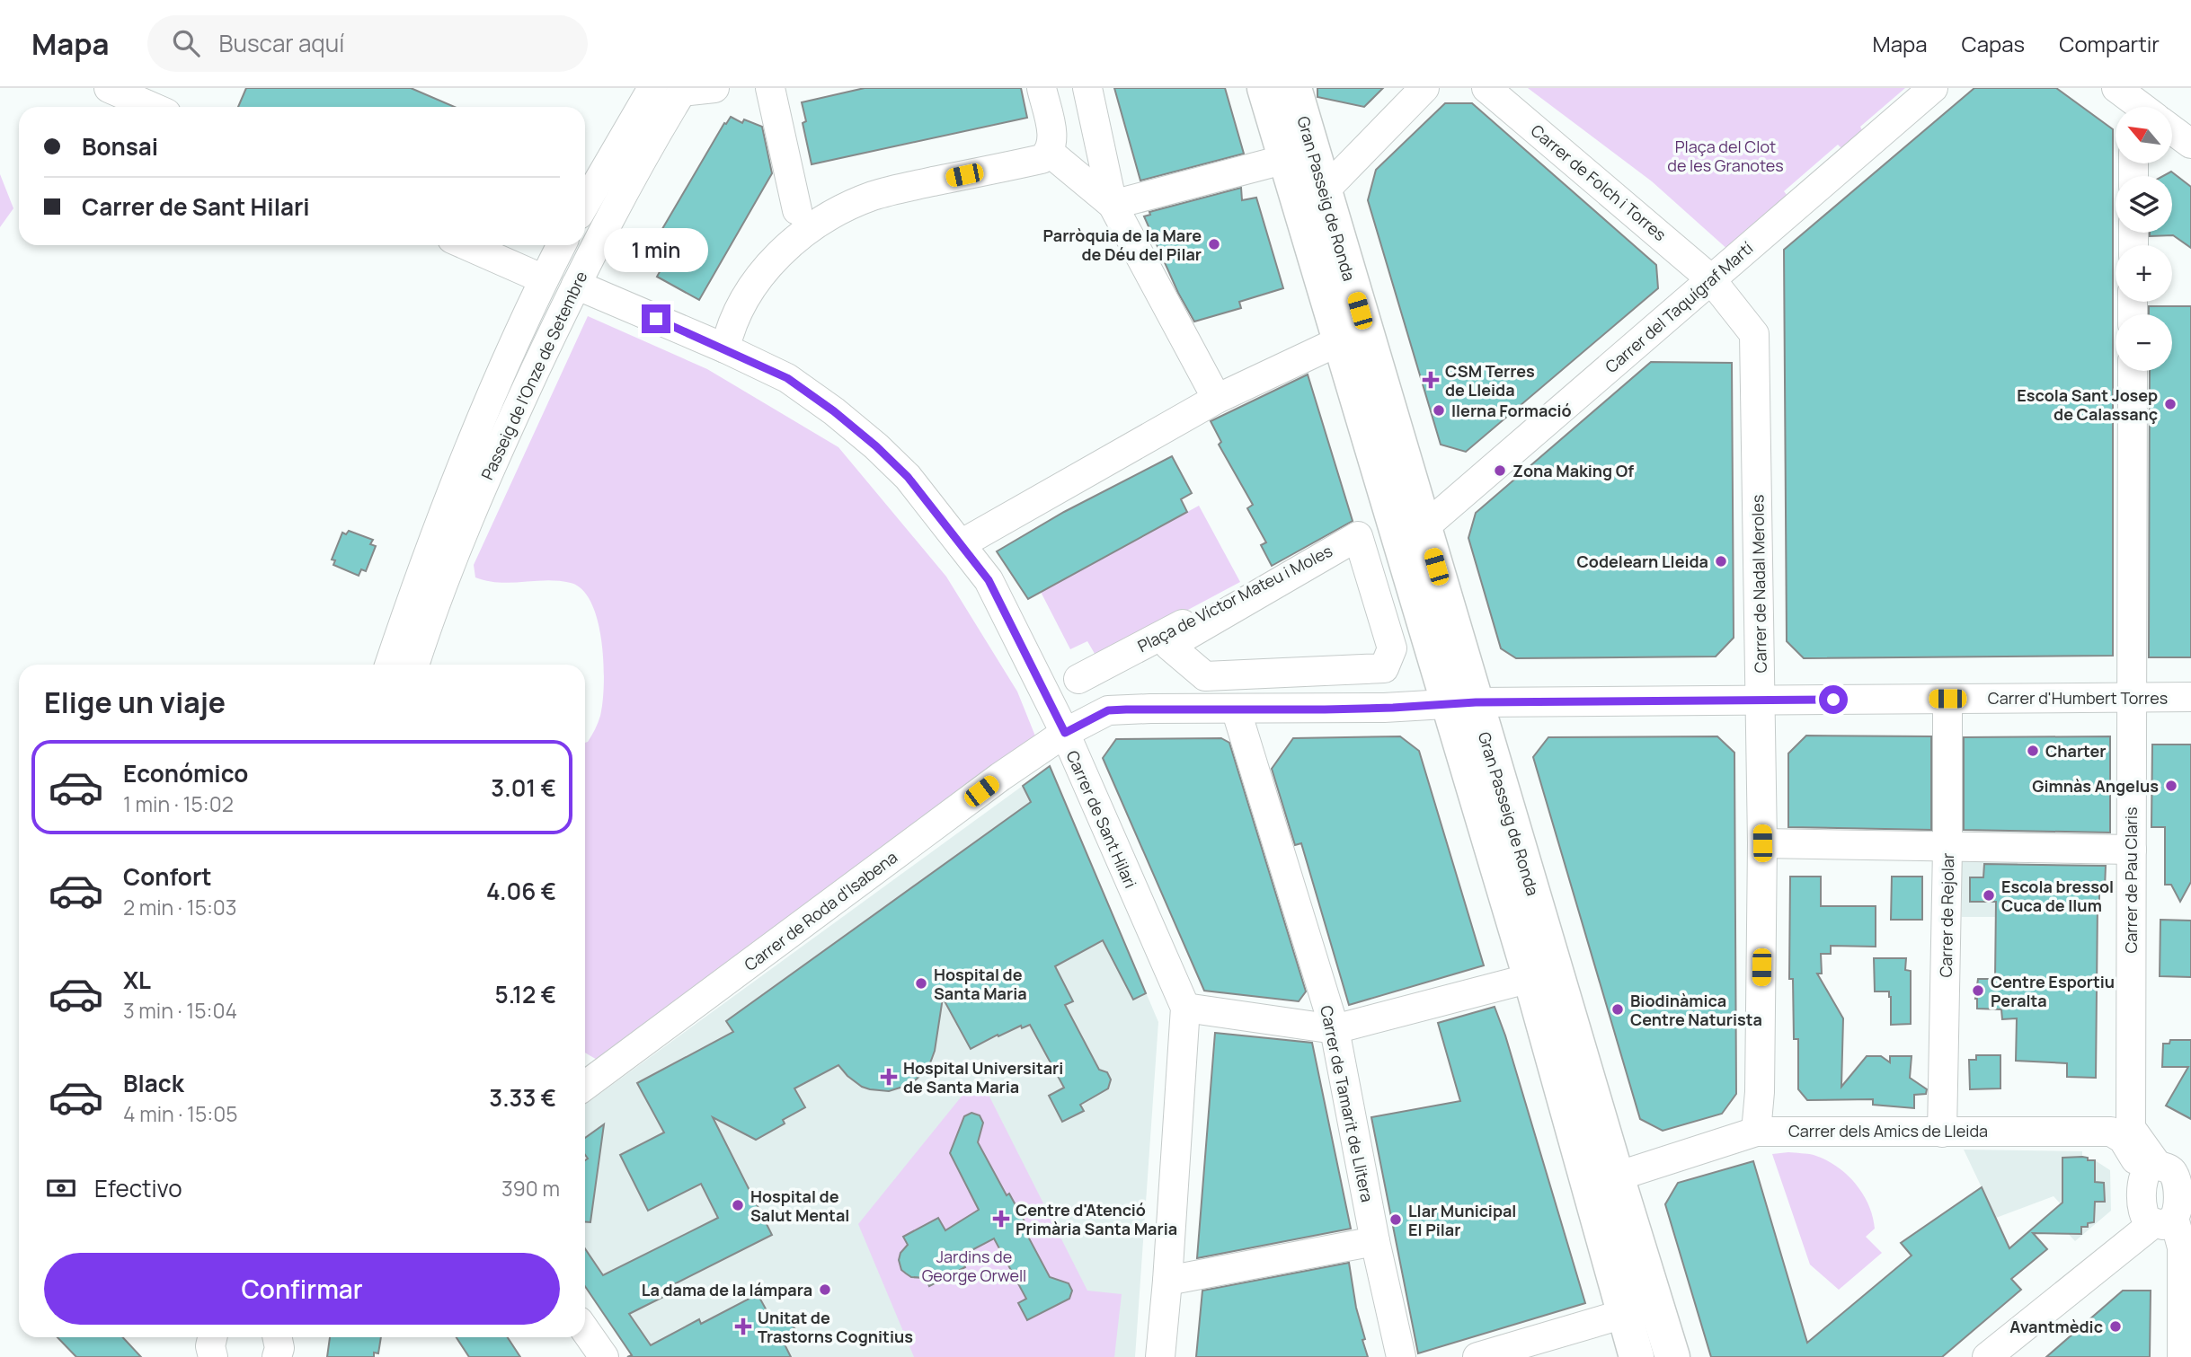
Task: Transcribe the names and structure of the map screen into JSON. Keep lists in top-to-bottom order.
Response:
{
  "streets": {
    "main road": ["Gran Passeig de Ronda"],
    "street": [
      "Carrer de Folch i Torres",
      "Carrer del Taquígraf Martí",
      "Passeig de l'Onze de Setembre",
      "Carrer de Nadal Meroles",
      "Plaça de Víctor Mateu i Moles",
      "Carrer d'Humbert Torres",
      "Carrer de Sant Hilari",
      "Carrer de Pau Claris",
      "Carrer de Roda d'Isabena",
      "Carrer de Rejolar",
      "Carrer de Tamarit de Llitera",
      "Carrer dels Amics de Lleida"
    ]
  },
  "crossings": [
    ["Carrer de Folch i Torres", "Carrer del Taquígraf Martí"],
    ["Carrer de Folch i Torres", "Carrer de Nadal Meroles"],
    ["Gran Passeig de Ronda", "Carrer del Taquígraf Martí"],
    ["Gran Passeig de Ronda", "Plaça de Víctor Mateu i Moles"],
    ["Gran Passeig de Ronda", "Carrer d'Humbert Torres"],
    ["Gran Passeig de Ronda", "Carrer dels Amics de Lleida"],
    ["Carrer del Taquígraf Martí", "Carrer de Nadal Meroles"],
    ["Carrer del Taquígraf Martí", "Plaça de Víctor Mateu i Moles"],
    ["Passeig de l'Onze de Setembre", "Carrer de Sant Hilari"],
    ["Carrer de Nadal Meroles", "Carrer d'Humbert Torres"],
    ["Carrer de Nadal Meroles", "Carrer dels Amics de Lleida"],
    ["Carrer d'Humbert Torres", "Carrer de Sant Hilari"],
    ["Carrer d'Humbert Torres", "Carrer de Pau Claris"],
    ["Carrer d'Humbert Torres", "Carrer de Roda d'Isabena"],
    ["Carrer d'Humbert Torres", "Carrer de Rejolar"],
    ["Carrer d'Humbert Torres", "Carrer de Tamarit de Llitera"],
    ["Carrer de Sant Hilari", "Carrer de Roda d'Isabena"],
    ["Carrer de Pau Claris", "Carrer dels Amics de Lleida"],
    ["Carrer de Rejolar", "Carrer dels Amics de Lleida"]
  ],
  "parks": ["Plaça del Clot de les Granotes", "Jardins de George Orwell"],
  "places": {
    "other": [
      "Parròquia de la Mare de Déu del Pilar",
      "Escola Sant Josep de Calassanç",
      "Ilerna Formació",
      "Zona Making Of",
      "Codelearn Lleida",
      "Charter",
      "Gimnàs Angelus",
      "Escola bressol Cuca de llum",
      "Hospital de Santa Maria",
      "Centre Esportiu Peralta",
      "Biodinàmica Centre Naturista",
      "Hospital de Salut Mental",
      "Llar Municipal El Pilar",
      "La dama de la lámpara",
      "Avantmèdic"
    ],
    "health": [
      "CSM Terres de Lleida",
      "Hospital Universitari de Santa Maria",
      "Centre d'Atenció Primària Santa Maria",
      "Unitat de Trastorns Cognitius"
    ]
  },
  "north": "top left",
  "page": {
    "header": "Mapa",
    "search": "Buscar aquí",
    "nav": ["Mapa", "Capas", "Compartir"],
    "map_buttons": ["+", "−"],
    "banner": ["Bonsai", "Carrer de Sant Hilari"],
    "bubble": "1 min",
    "heading": "Elige un viaje",
    "list": [
      {
        "name": "Económico",
        "note": "1 min · 15:02",
        "value": "3.01 €"
      },
      {
        "name": "Confort",
        "note": "2 min · 15:03",
        "value": "4.06 €"
      },
      {
        "name": "XL",
        "note": "3 min · 15:04",
        "value": "5.12 €"
      },
      {
        "name": "Black",
        "note": "4 min · 15:05",
        "value": "3.33 €"
      }
    ],
    "pay": ["Efectivo", "390 m"],
    "buttons": "Confirmar"
  }
}
